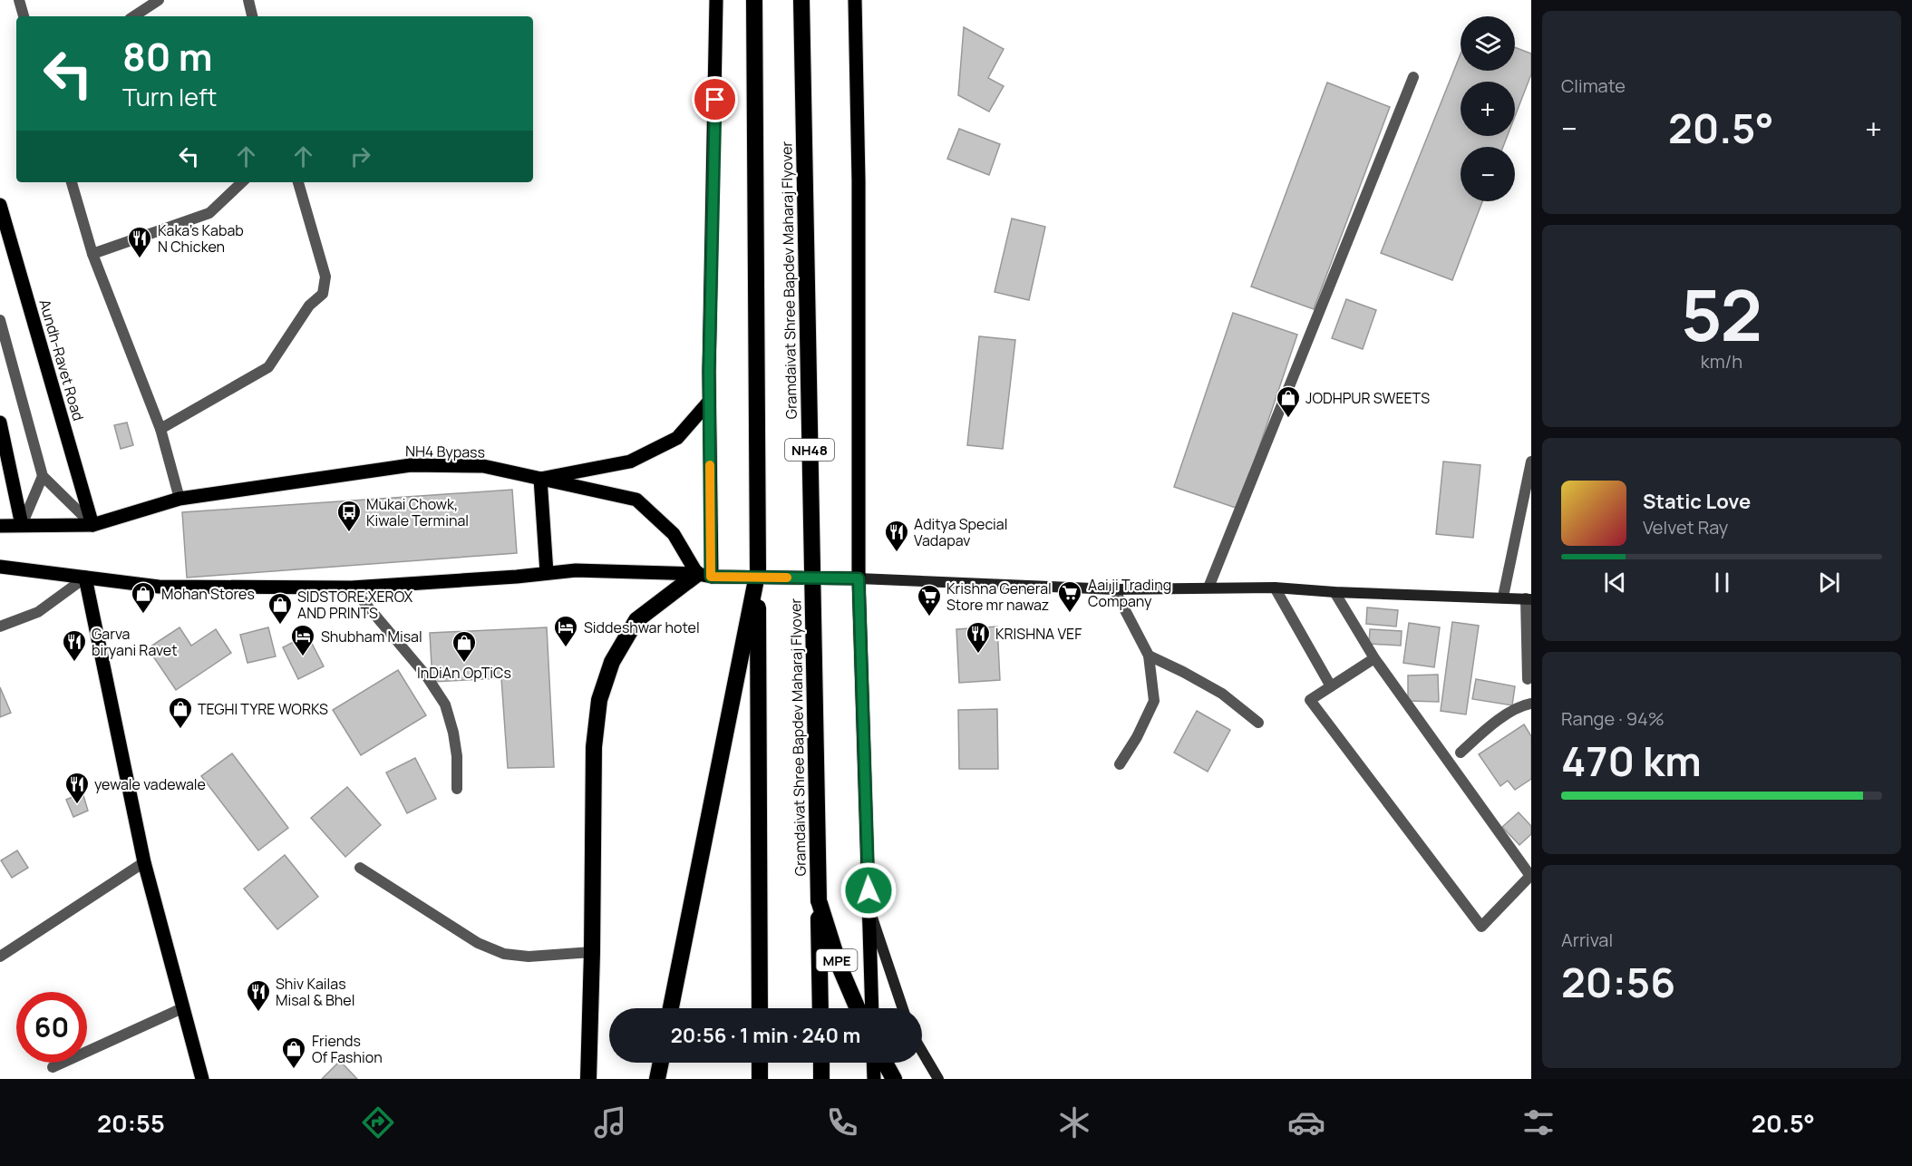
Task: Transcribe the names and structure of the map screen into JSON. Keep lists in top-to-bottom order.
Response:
{
  "streets": {
    "highway": ["Gramdaivat Shree Bapdev Maharaj Flyover", "NH48", "MPE"],
    "main road": ["Aundh-Ravet Road", "NH4 Bypass"]
  },
  "crossings": [
    ["Gramdaivat Shree Bapdev Maharaj Flyover", "MPE"],
    ["Aundh-Ravet Road", "NH4 Bypass"]
  ],
  "places": {
    "restaurant": [
      "Kaka's Kabab N Chicken",
      "Aditya Special Vadapav",
      "KRISHNA VEF",
      "Garva biryani Ravet",
      "yewale vadewale",
      "Shiv Kailas Misal & Bhel"
    ],
    "shop": [
      "JODHPUR SWEETS",
      "Mohan Stores",
      "SIDSTORE XEROX AND PRINTS",
      "InDiAn OpTiCs",
      "TEGHI TYRE WORKS",
      "Friends Of Fashion"
    ],
    "bus stop": ["Mukai Chowk, Kiwale Terminal"],
    "supermarket": ["Aai ji Trading Company", "Krishna General Store mr nawaz"],
    "hotel": ["Siddeshwar hotel", "Shubham Misal"]
  },
  "page": {
    "tile": [
      "Climate",
      ["52", "km/h"],
      ["Range · 94%", "470 km"],
      ["Arrival", "20:56"]
    ],
    "map_buttons": ["+", "−"],
    "turn": ["80 m", "Turn left"],
    "heat": ["−", "20.5°", "+"],
    "song": ["Static Love", "Velvet Ray"],
    "limit": "60",
    "trip": "20:56 · 1 min · 240 m",
    "tabs": ["20:55", "20.5°"]
  }
}
